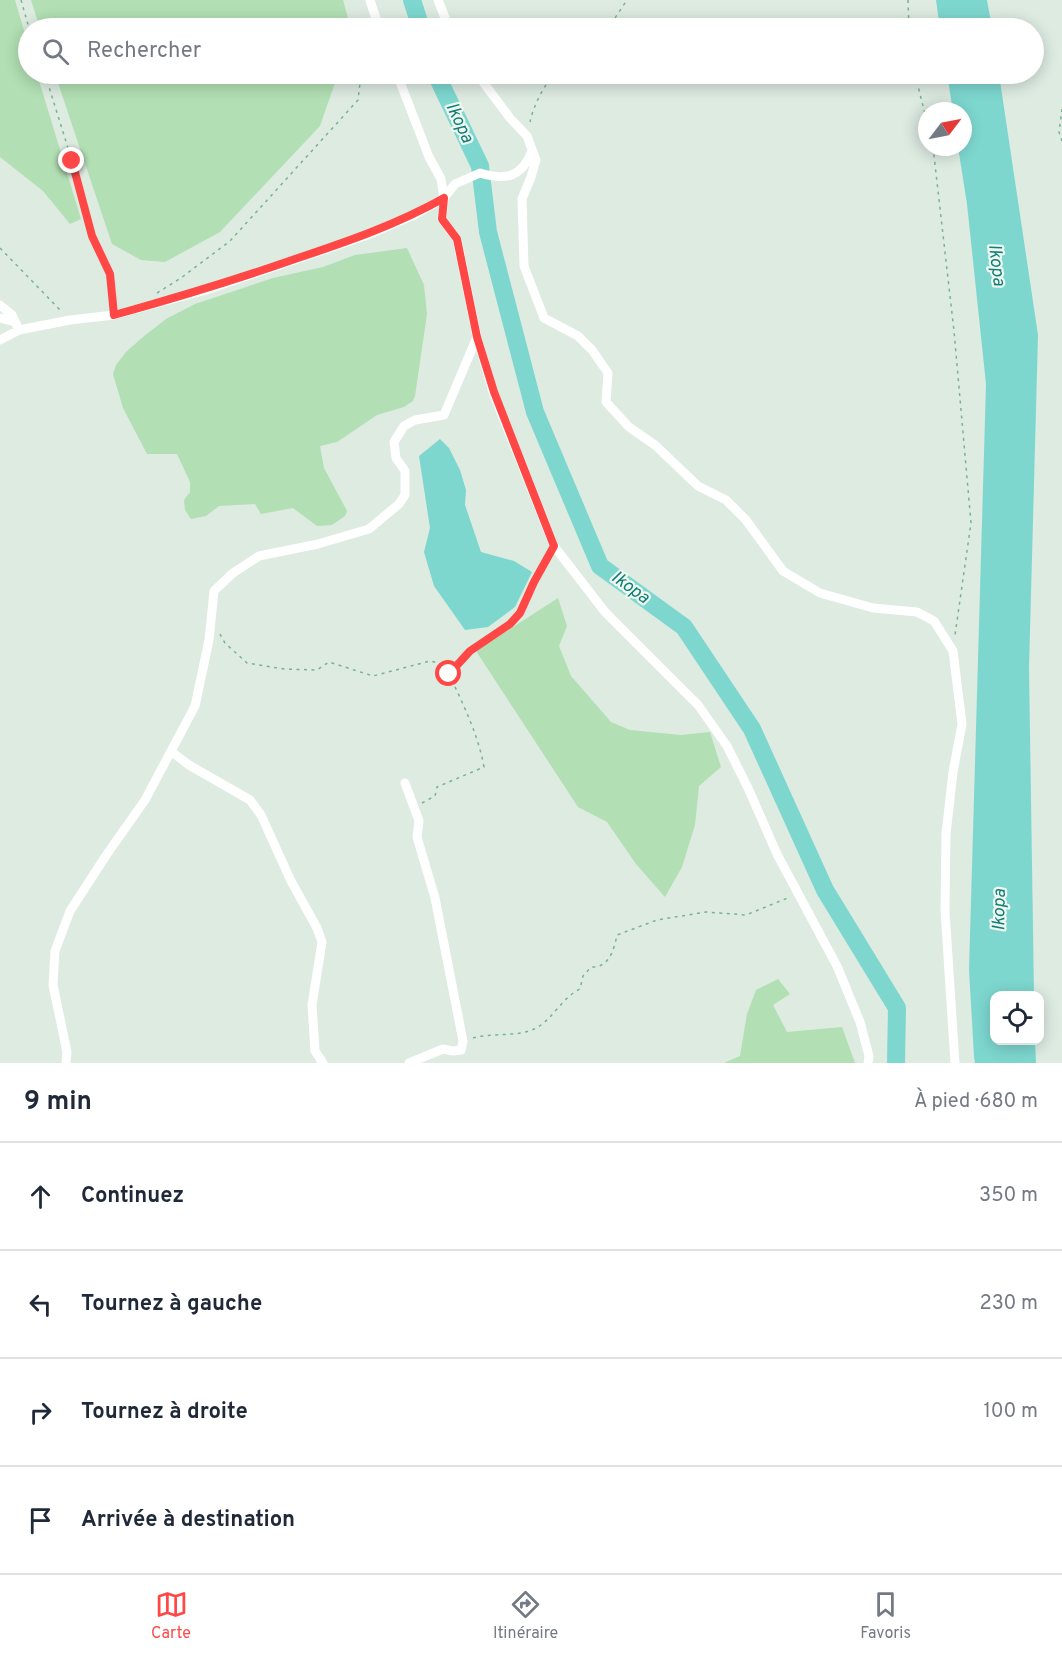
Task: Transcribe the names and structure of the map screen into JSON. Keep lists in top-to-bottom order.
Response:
{
  "water": ["Ikopa"],
  "north": "top right",
  "page": {
    "search": "Rechercher",
    "heading": ["9 min", "À pied · 680 m"],
    "list": [
      ["Continuez", "350 m"],
      ["Tournez à gauche", "230 m"],
      ["Tournez à droite", "100 m"],
      "Arrivée à destination"
    ],
    "nav": ["Carte", "Itinéraire", "Favoris"]
  }
}
